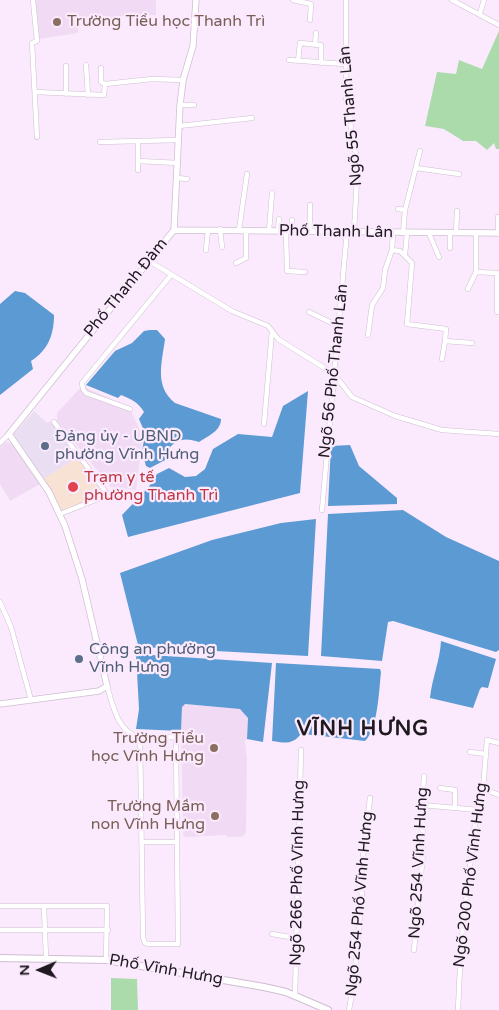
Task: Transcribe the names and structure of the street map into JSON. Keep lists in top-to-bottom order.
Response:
{
  "streets": {
    "main road": ["Phố Vĩnh Hưng"],
    "street": [
      "Ngõ 55 Thanh Lân",
      "Phố Thanh Lân",
      "Phố Thanh Đàm",
      "Ngõ 56 Phố Thanh Lân",
      "Ngõ 254 Vĩnh Hưng",
      "Ngõ 266 Phố Vĩnh Hưng",
      "Ngõ 200 Phố Vĩnh Hưng",
      "Ngõ 254 Phố Vĩnh Hưng"
    ]
  },
  "crossings": [
    ["Ngõ 55 Thanh Lân", "Phố Thanh Lân"],
    ["Phố Thanh Lân", "Phố Thanh Đàm"],
    ["Phố Thanh Lân", "Ngõ 56 Phố Thanh Lân"],
    ["Ngõ 266 Phố Vĩnh Hưng", "Phố Vĩnh Hưng"]
  ],
  "districts": ["VĨNH HƯNG"],
  "places": [
    "Trường Tiểu học Thanh Trì",
    "Đảng ủy - UBND phường Vĩnh Hưng",
    "Trạm y tế phường Thanh Trì",
    "Công an phường Vĩnh Hưng",
    "Trường Tiểu học Vĩnh Hưng",
    "Trường Mầm non Vĩnh Hưng"
  ],
  "north": "left"
}
